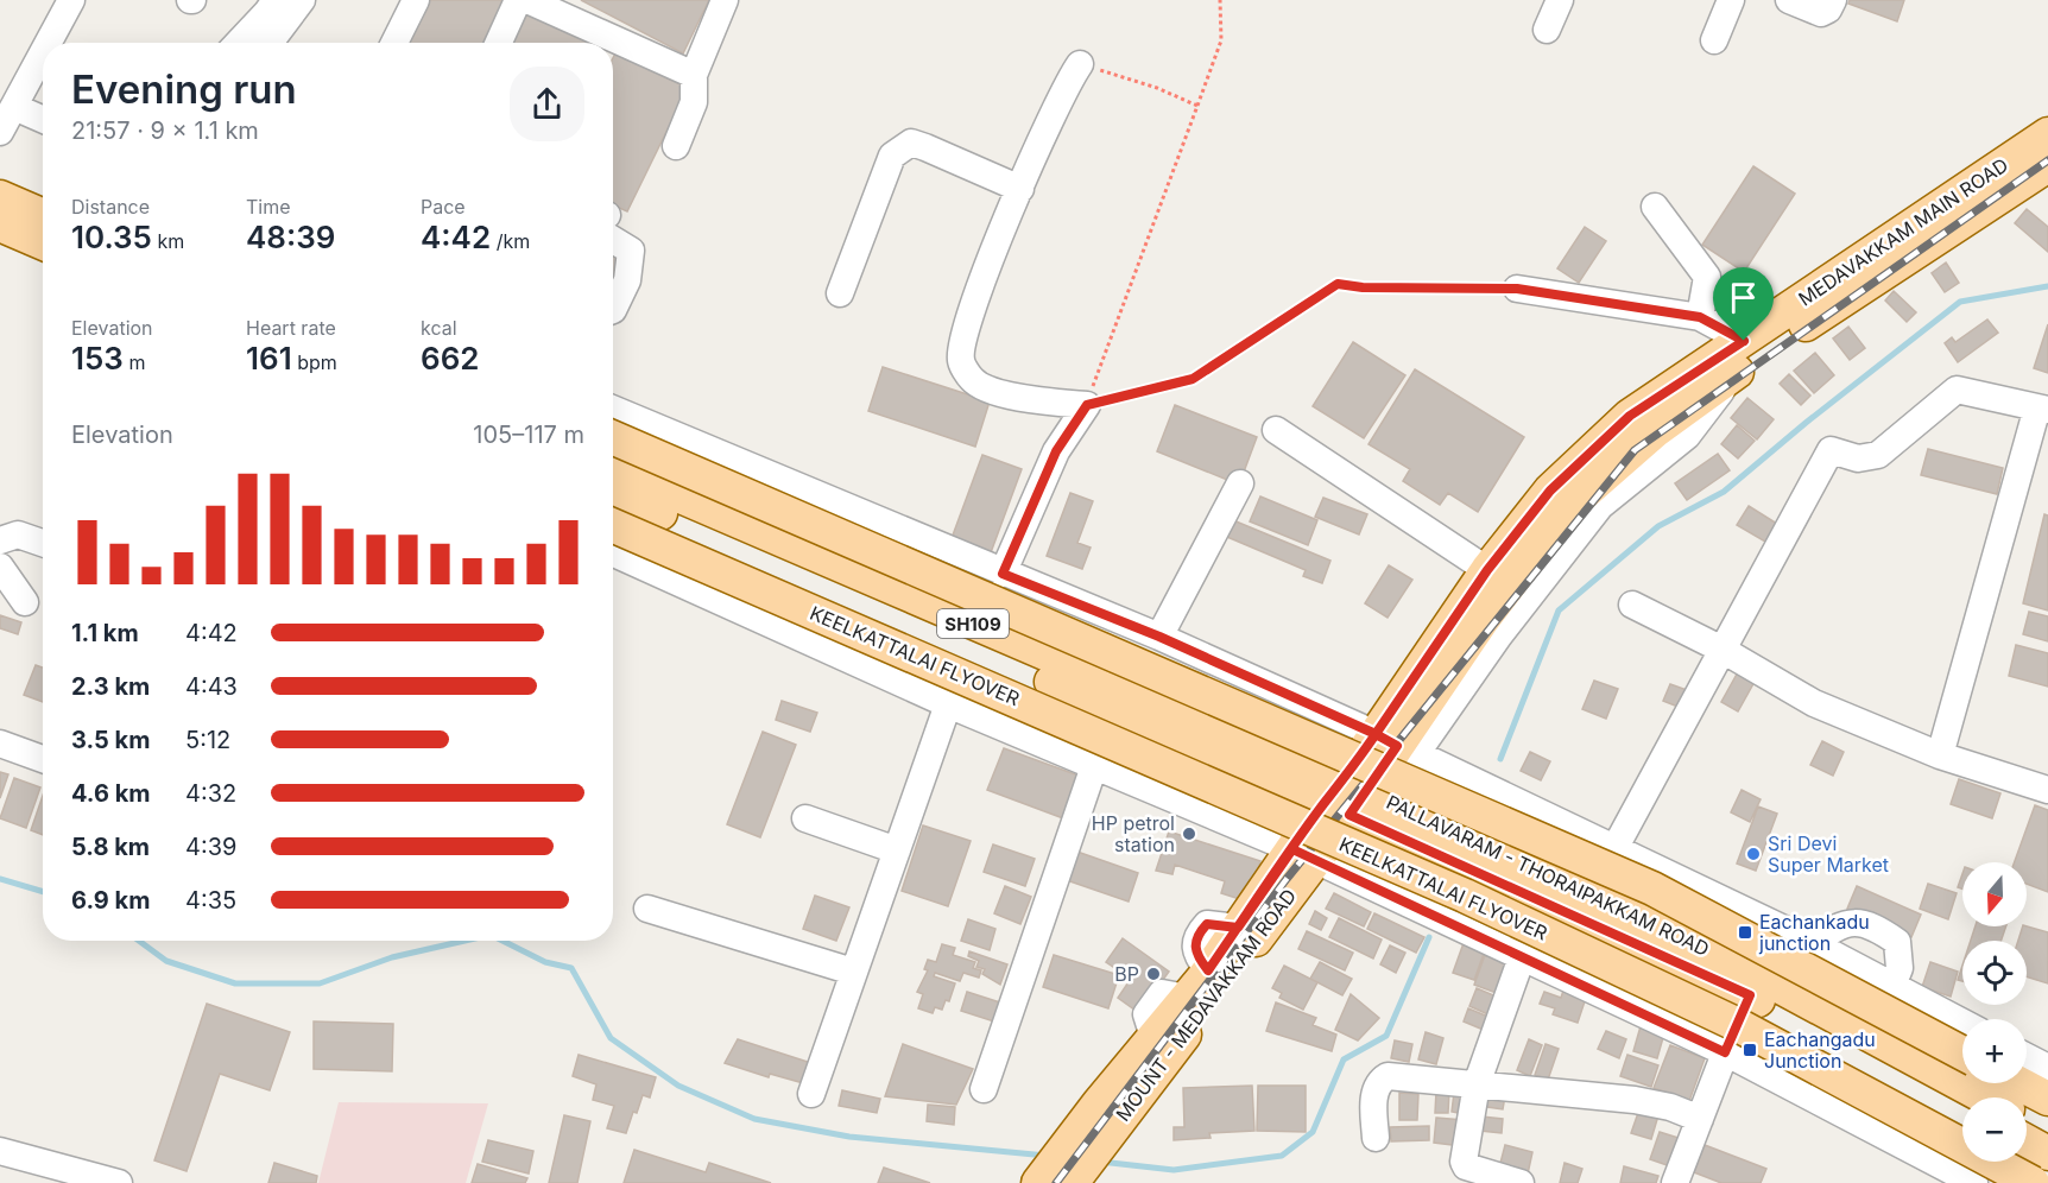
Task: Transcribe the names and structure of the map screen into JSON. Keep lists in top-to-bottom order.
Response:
{
  "streets": {
    "main road": [
      "MEDAVAKKAM MAIN ROAD",
      "SH109",
      "KEELKATTALAI FLYOVER",
      "PALLAVARAM - THORAIPAKKAM ROAD",
      "MOUNT - MEDAVAKKAM ROAD"
    ]
  },
  "crossings": [
    ["MEDAVAKKAM MAIN ROAD", "PALLAVARAM - THORAIPAKKAM ROAD"],
    ["MEDAVAKKAM MAIN ROAD", "MOUNT - MEDAVAKKAM ROAD"]
  ],
  "places": {
    "other": ["HP petrol station", "Sri Devi Super Market", "BP"],
    "transit": ["Eachankadu junction", "Eachangadu Junction"]
  },
  "north": "bottom",
  "page": {
    "heading": ["Evening run", "21:57 · 9 × 1.1 km"],
    "stats": [
      ["Distance", "10.35 km"],
      ["Time", "48:39"],
      ["Pace", "4:42 /km"],
      ["Elevation", "153 m"],
      ["Heart rate", "161 bpm"],
      ["kcal", "662"]
    ],
    "chart": ["Elevation", "105–117 m"],
    "list": [
      {
        "name": "1.1 km",
        "note": "4:42"
      },
      {
        "name": "2.3 km",
        "note": "4:43"
      },
      {
        "name": "3.5 km",
        "note": "5:12"
      },
      {
        "name": "4.6 km",
        "note": "4:32"
      },
      {
        "name": "5.8 km",
        "note": "4:39"
      },
      {
        "name": "6.9 km",
        "note": "4:35"
      }
    ],
    "map_buttons": ["+", "−"]
  }
}
